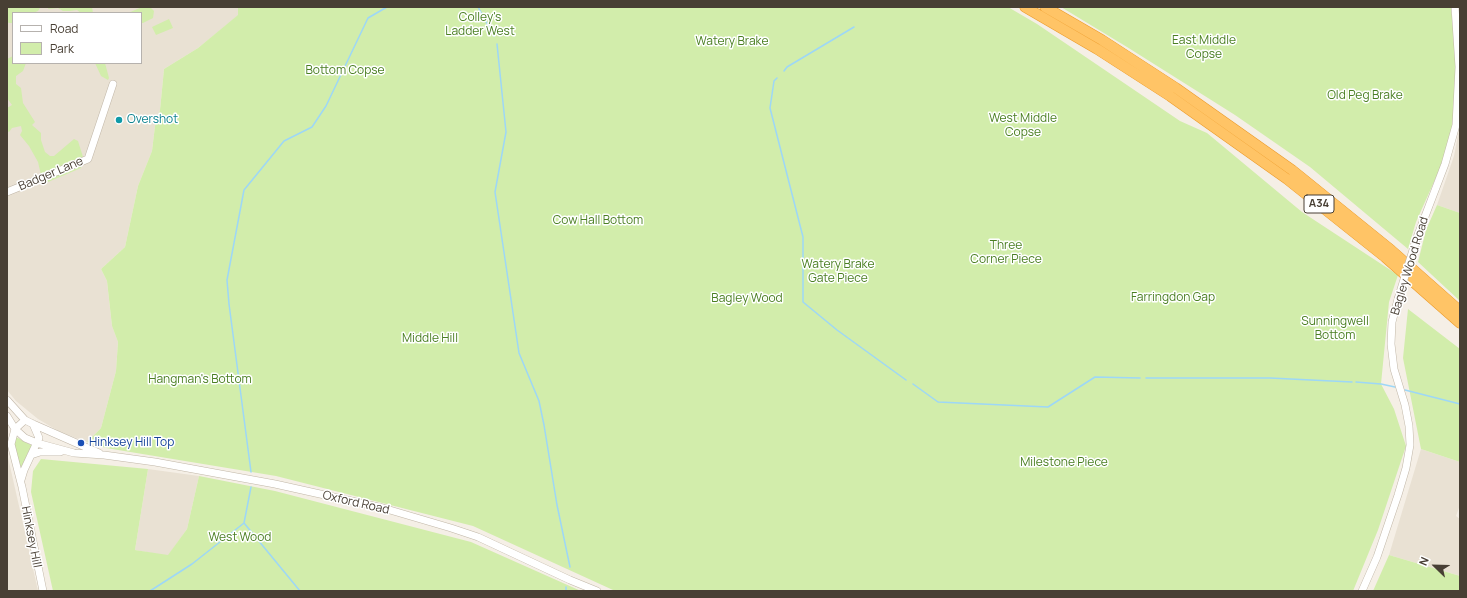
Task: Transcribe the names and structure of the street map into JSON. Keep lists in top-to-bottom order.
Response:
{
  "streets": {
    "highway": ["A34"],
    "street": [
      "Badger Lane",
      "Bagley Wood Road",
      "Oxford Road",
      "Hinksey Hill"
    ]
  },
  "crossings": [
    ["Oxford Road", "Hinksey Hill"]
  ],
  "parks": [
    "Colley's Ladder West",
    "East Middle Copse",
    "Watery Brake",
    "Bottom Copse",
    "Old Peg Brake",
    "West Middle Copse",
    "Cow Hall Bottom",
    "Three Corner Piece",
    "Watery Brake Gate Piece",
    "Farringdon Gap",
    "Bagley Wood",
    "Sunningwell Bottom",
    "Middle Hill",
    "Hangman's Bottom",
    "Milestone Piece",
    "West Wood"
  ],
  "places": ["Overshot", "Hinksey Hill Top"],
  "legend": ["Road", "Park"],
  "north": "top left"
}
